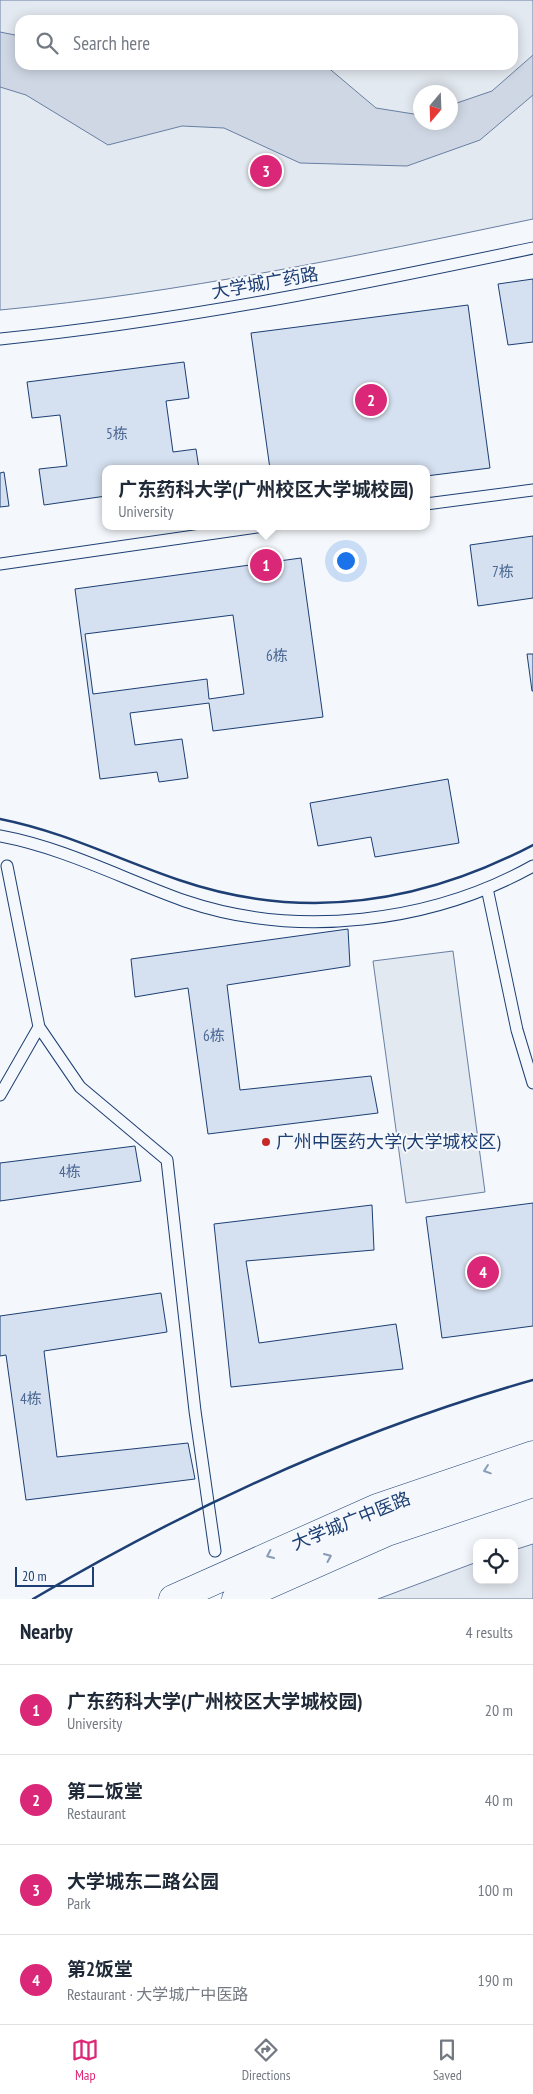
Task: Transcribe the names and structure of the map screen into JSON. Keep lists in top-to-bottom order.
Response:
{
  "streets": {
    "main road": ["大学城广中医路"],
    "lane": ["大学城广药路"]
  },
  "places": ["广州中医药大学(大学城校区)"],
  "house_numbers": [
    "5栋",
    "7栋",
    "6栋",
    "6栋",
    "4栋",
    "4栋"
  ],
  "scale_bar": "20 m",
  "north": "bottom",
  "page": {
    "search": "Search here",
    "pins": [
      "3",
      "2",
      "1",
      "4"
    ],
    "popup": ["广东药科大学(广州校区大学城校园)", "University"],
    "scale": "20 m",
    "heading": ["Nearby", "4 results"],
    "list": [
      {
        "mark": "1",
        "name": "广东药科大学(广州校区大学城校园)",
        "note": "University",
        "value": "20 m"
      },
      {
        "mark": "2",
        "name": "第二饭堂",
        "note": "Restaurant",
        "value": "40 m"
      },
      {
        "mark": "3",
        "name": "大学城东二路公园",
        "note": "Park",
        "value": "100 m"
      },
      {
        "mark": "4",
        "name": "第2饭堂",
        "note": "Restaurant · 大学城广中医路",
        "value": "190 m"
      }
    ],
    "nav": ["Map", "Directions", "Saved"]
  }
}
